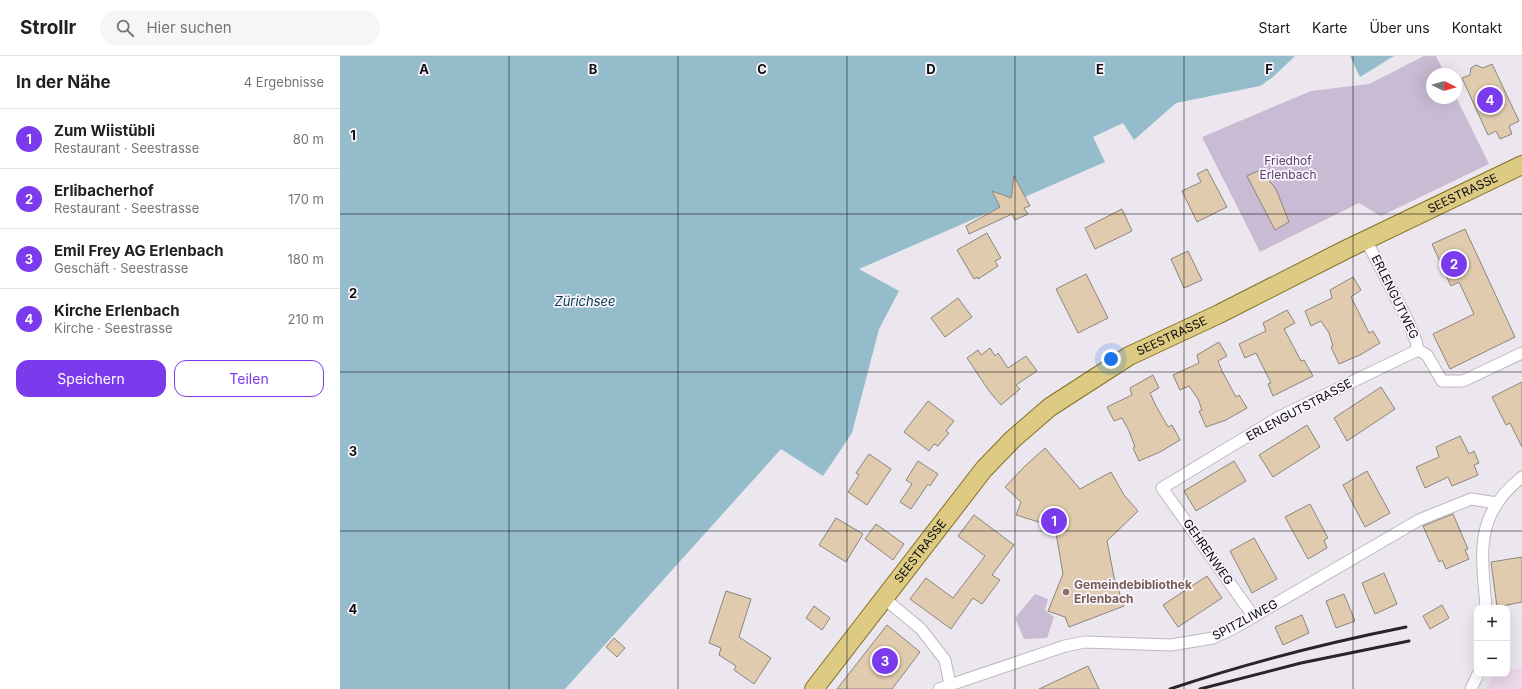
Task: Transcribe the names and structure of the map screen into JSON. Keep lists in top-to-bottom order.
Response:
{
  "streets": {
    "main road": ["SEESTRASSE"],
    "street": [
      "ERLENGUTWEG",
      "ERLENGUTSTRASSE",
      "GEHRENWEG",
      "SPITZLIWEG"
    ]
  },
  "crossings": [
    ["SEESTRASSE", "ERLENGUTWEG"],
    ["ERLENGUTWEG", "ERLENGUTSTRASSE"],
    ["ERLENGUTSTRASSE", "GEHRENWEG"],
    ["GEHRENWEG", "SPITZLIWEG"]
  ],
  "water": ["Zürichsee"],
  "parks": ["Friedhof Erlenbach"],
  "places": ["Gemeindebibliothek Erlenbach"],
  "north": "right",
  "page": {
    "header": "Strollr",
    "search": "Hier suchen",
    "nav": [
      "Start",
      "Karte",
      "Über uns",
      "Kontakt"
    ],
    "heading": ["In der Nähe", "4 Ergebnisse"],
    "pins": [
      "4",
      "2",
      "1",
      "3"
    ],
    "list": [
      {
        "mark": "1",
        "name": "Zum Wiistübli",
        "note": "Restaurant · Seestrasse",
        "value": "80 m"
      },
      {
        "mark": "2",
        "name": "Erlibacherhof",
        "note": "Restaurant · Seestrasse",
        "value": "170 m"
      },
      {
        "mark": "3",
        "name": "Emil Frey AG Erlenbach",
        "note": "Geschäft · Seestrasse",
        "value": "180 m"
      },
      {
        "mark": "4",
        "name": "Kirche Erlenbach",
        "note": "Kirche · Seestrasse",
        "value": "210 m"
      }
    ],
    "buttons": ["Speichern", "Teilen"],
    "map_buttons": ["+", "−"]
  },
  "grid": {
    "columns": [
      "A",
      "B",
      "C",
      "D",
      "E",
      "F"
    ],
    "rows": [
      "1",
      "2",
      "3",
      "4"
    ]
  }
}
